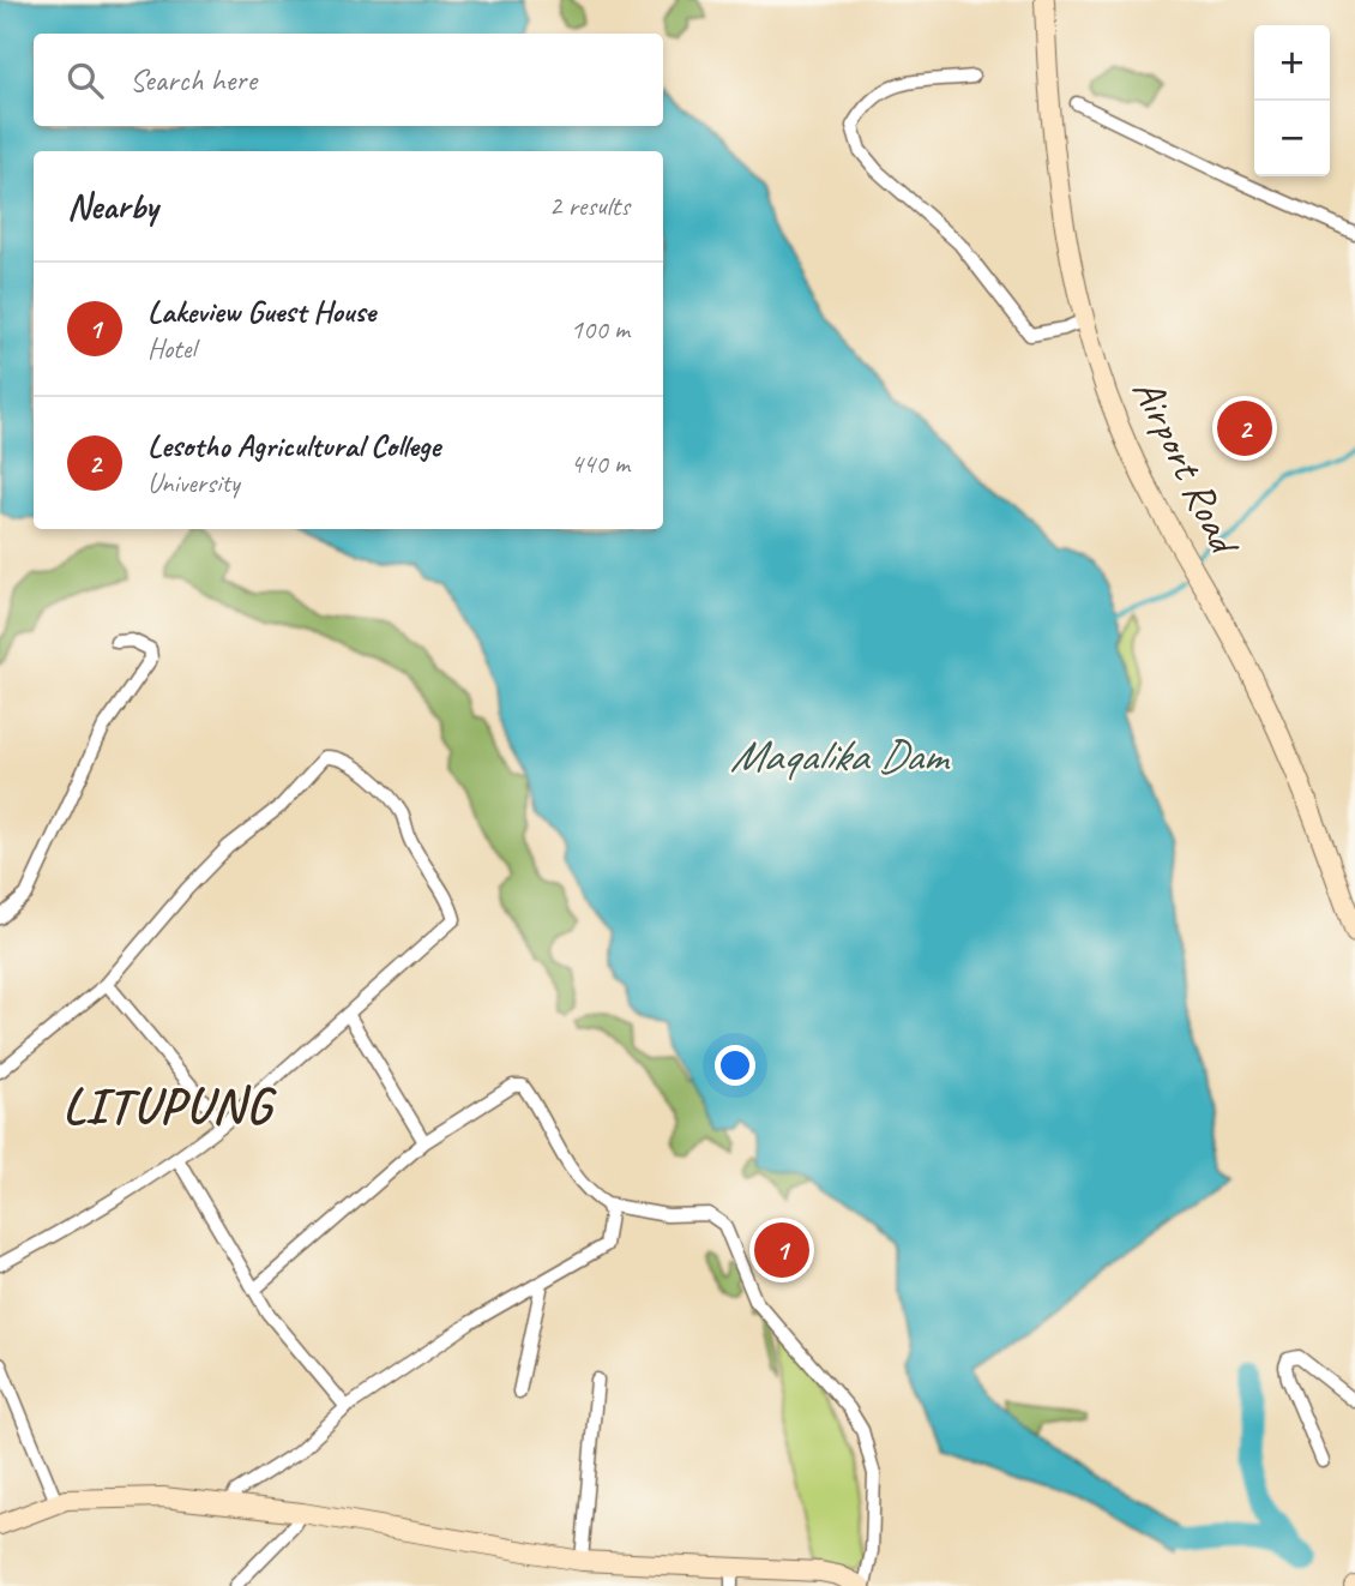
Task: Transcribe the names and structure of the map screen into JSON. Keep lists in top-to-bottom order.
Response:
{
  "streets": {
    "main road": ["Airport Road"]
  },
  "districts": ["LITUPUNG"],
  "water": ["Maqalika Dam"],
  "page": {
    "map_buttons": ["+", "−"],
    "search": "Search here",
    "heading": ["Nearby", "2 results"],
    "list": [
      {
        "mark": "1",
        "name": "Lakeview Guest House",
        "note": "Hotel",
        "value": "100 m"
      },
      {
        "mark": "2",
        "name": "Lesotho Agricultural College",
        "note": "University",
        "value": "440 m"
      }
    ],
    "pins": ["2", "1"]
  }
}
